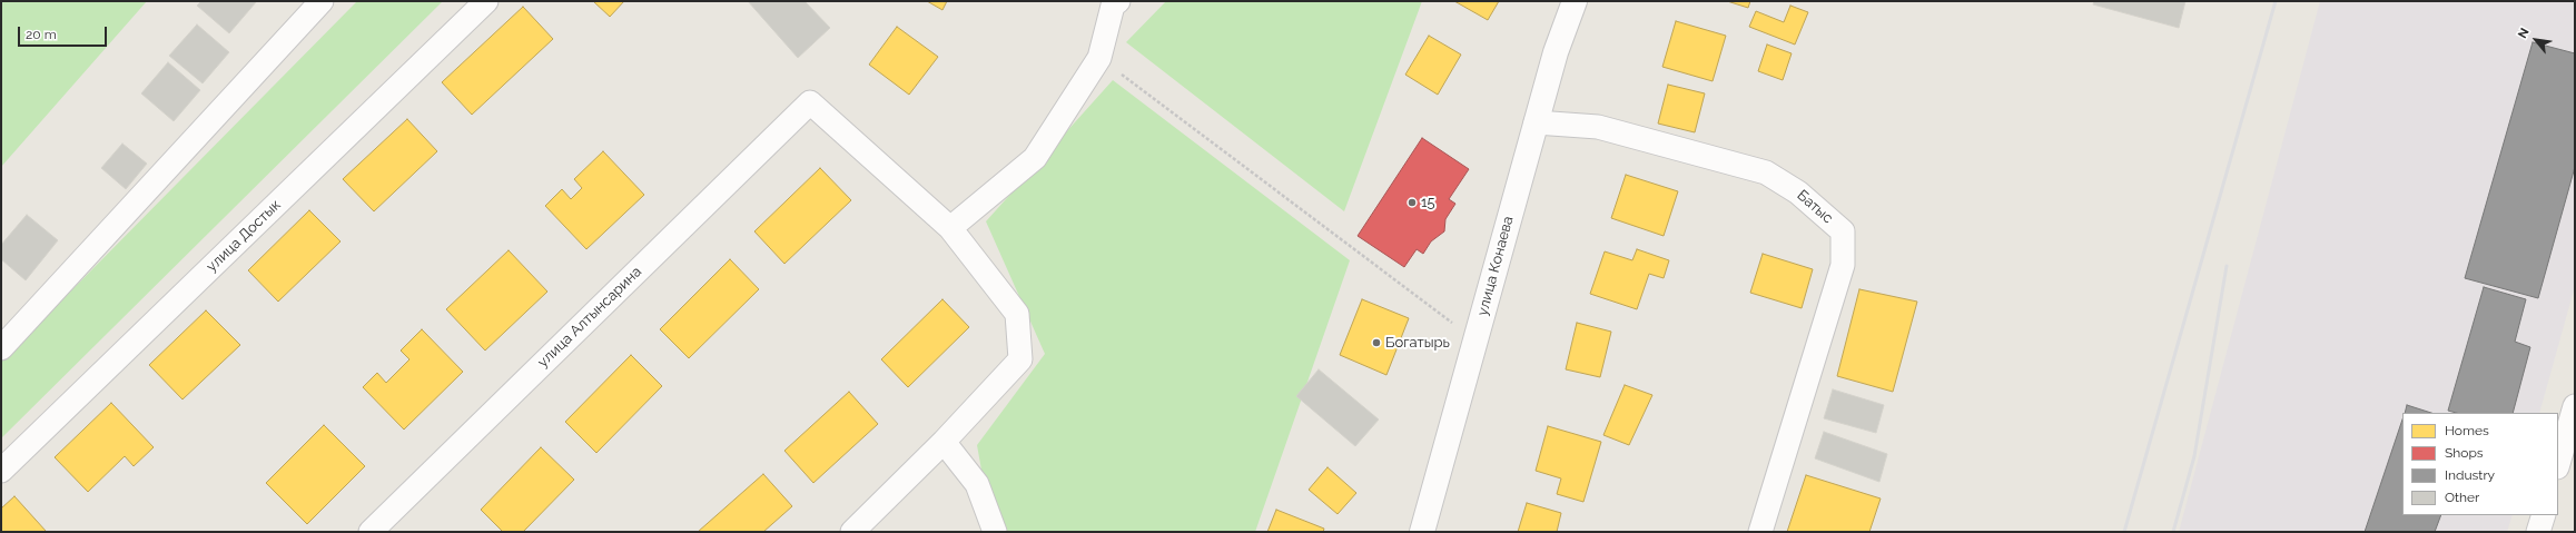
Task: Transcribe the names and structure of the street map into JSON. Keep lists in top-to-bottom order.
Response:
{
  "streets": {
    "main road": ["улица Конаева"],
    "street": ["Батыс", "улица Достык", "улица Алтынсарина"]
  },
  "crossings": [
    ["Батыс", "улица Конаева"]
  ],
  "places": ["15", "Богатырь"],
  "legend": [
    "Homes",
    "Shops",
    "Industry",
    "Other"
  ],
  "scale_bar": "20 m",
  "north": "top left"
}
